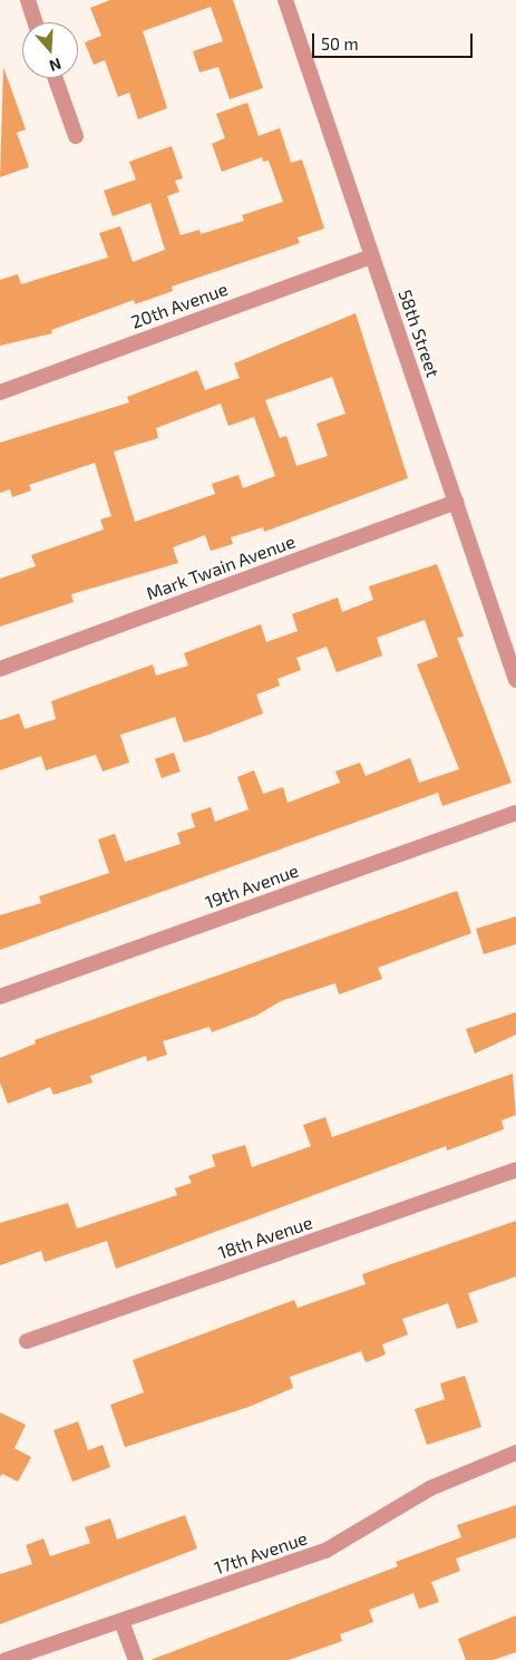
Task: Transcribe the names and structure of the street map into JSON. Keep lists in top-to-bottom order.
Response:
{
  "streets": {
    "street": [
      "20th Avenue",
      "58th Street",
      "Mark Twain Avenue",
      "19th Avenue",
      "18th Avenue",
      "17th Avenue"
    ]
  },
  "crossings": [
    ["20th Avenue", "58th Street"],
    ["58th Street", "Mark Twain Avenue"]
  ],
  "scale_bar": "50 m",
  "north": "bottom"
}
